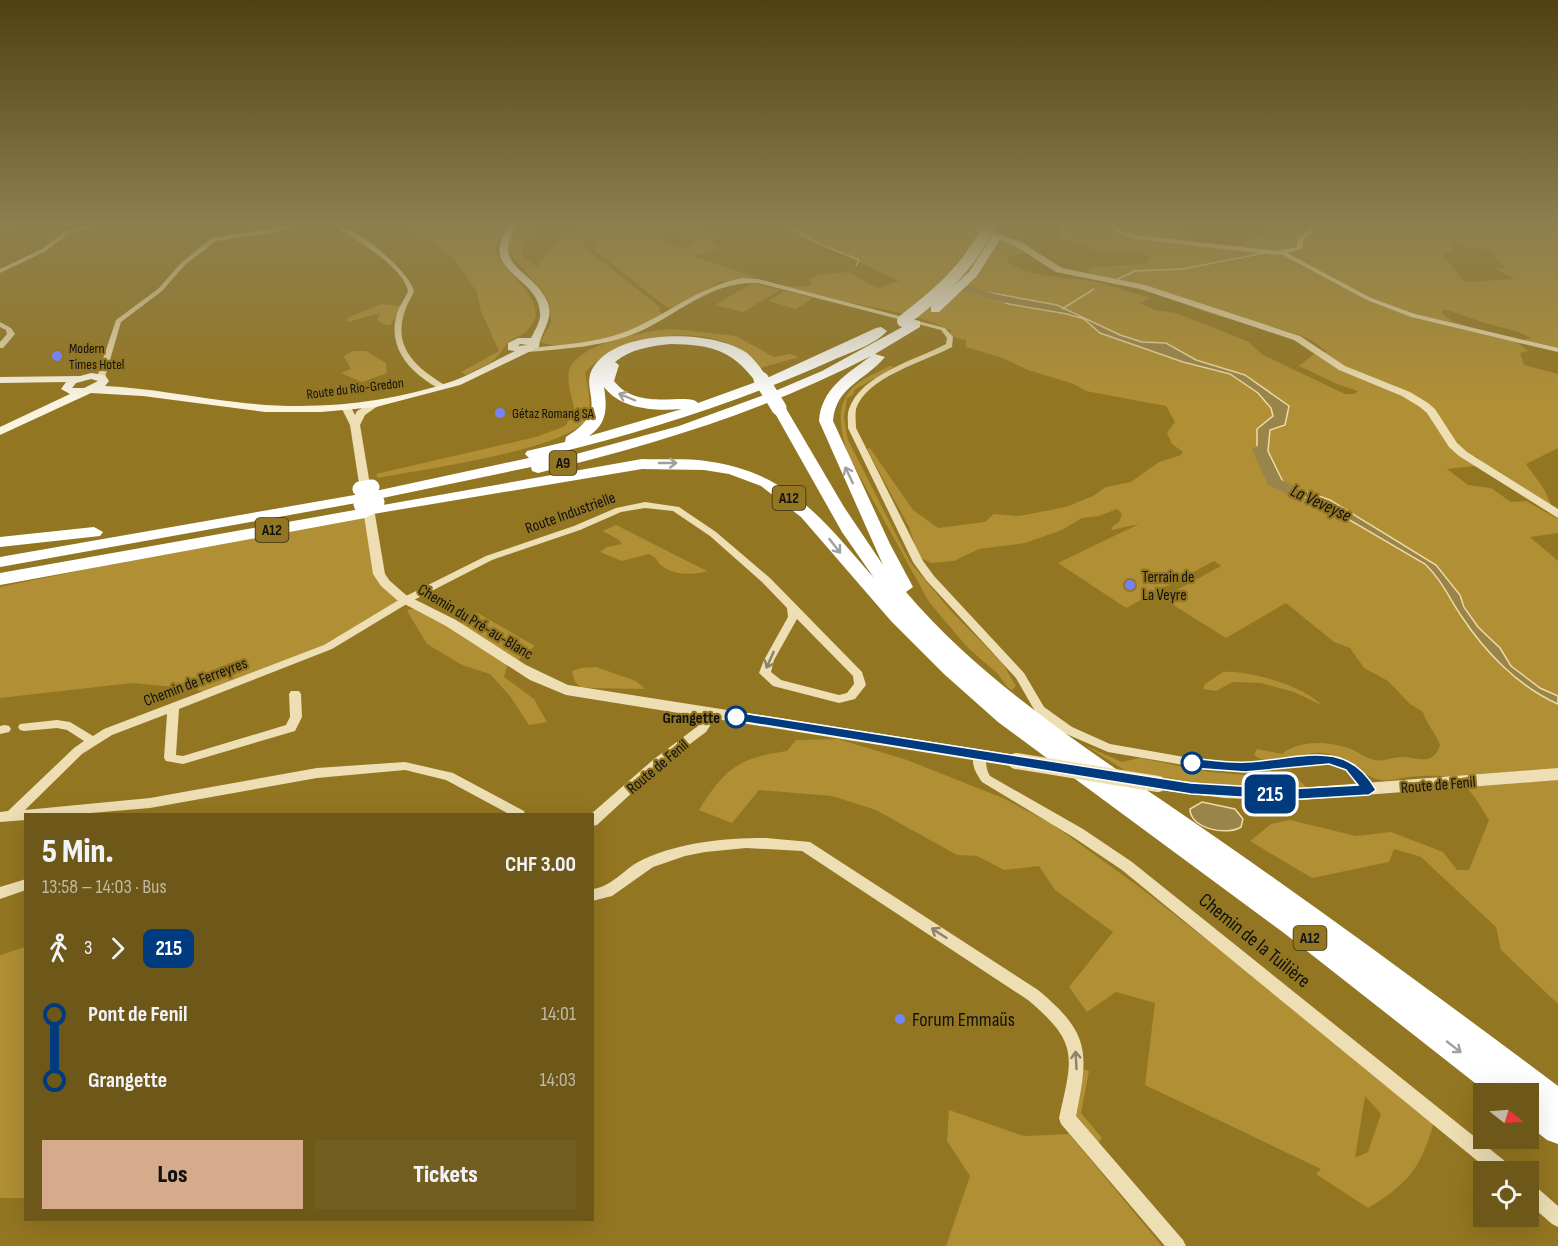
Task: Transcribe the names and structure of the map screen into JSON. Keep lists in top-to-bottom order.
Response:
{
  "streets": {
    "highway": ["A9", "A12"],
    "main road": ["Route du Rio-Gredon"],
    "street": [
      "Route Industrielle",
      "Chemin du Pré-au-Blanc",
      "Chemin de Ferreyres",
      "Route de Fenil",
      "Chemin de la Tuilière"
    ]
  },
  "crossings": [
    ["Route du Rio-Gredon", "Chemin du Pré-au-Blanc"],
    ["A9", "A12"],
    ["Route Industrielle", "Chemin du Pré-au-Blanc"],
    ["Route Industrielle", "Chemin de Ferreyres"],
    ["Chemin du Pré-au-Blanc", "Chemin de Ferreyres"],
    ["Chemin du Pré-au-Blanc", "Route de Fenil"],
    ["Route de Fenil", "Chemin de la Tuilière"]
  ],
  "water": ["La Veveyse"],
  "places": [
    "Modern Times Hotel",
    "Gétaz Romang SA",
    "Terrain de La Veyre",
    "Grangette",
    "Forum Emmaüs"
  ],
  "lines": ["bus line 215"],
  "north": "right",
  "page": {
    "on_map": "215",
    "heading": ["5 Min.", "13:58 – 14:03 · Bus", "CHF 3.00"],
    "legs": ["3", "215"],
    "list": [
      {
        "name": "Pont de Fenil",
        "value": "14:01"
      },
      {
        "name": "Grangette",
        "value": "14:03"
      }
    ],
    "buttons": ["Los", "Tickets"]
  }
}
